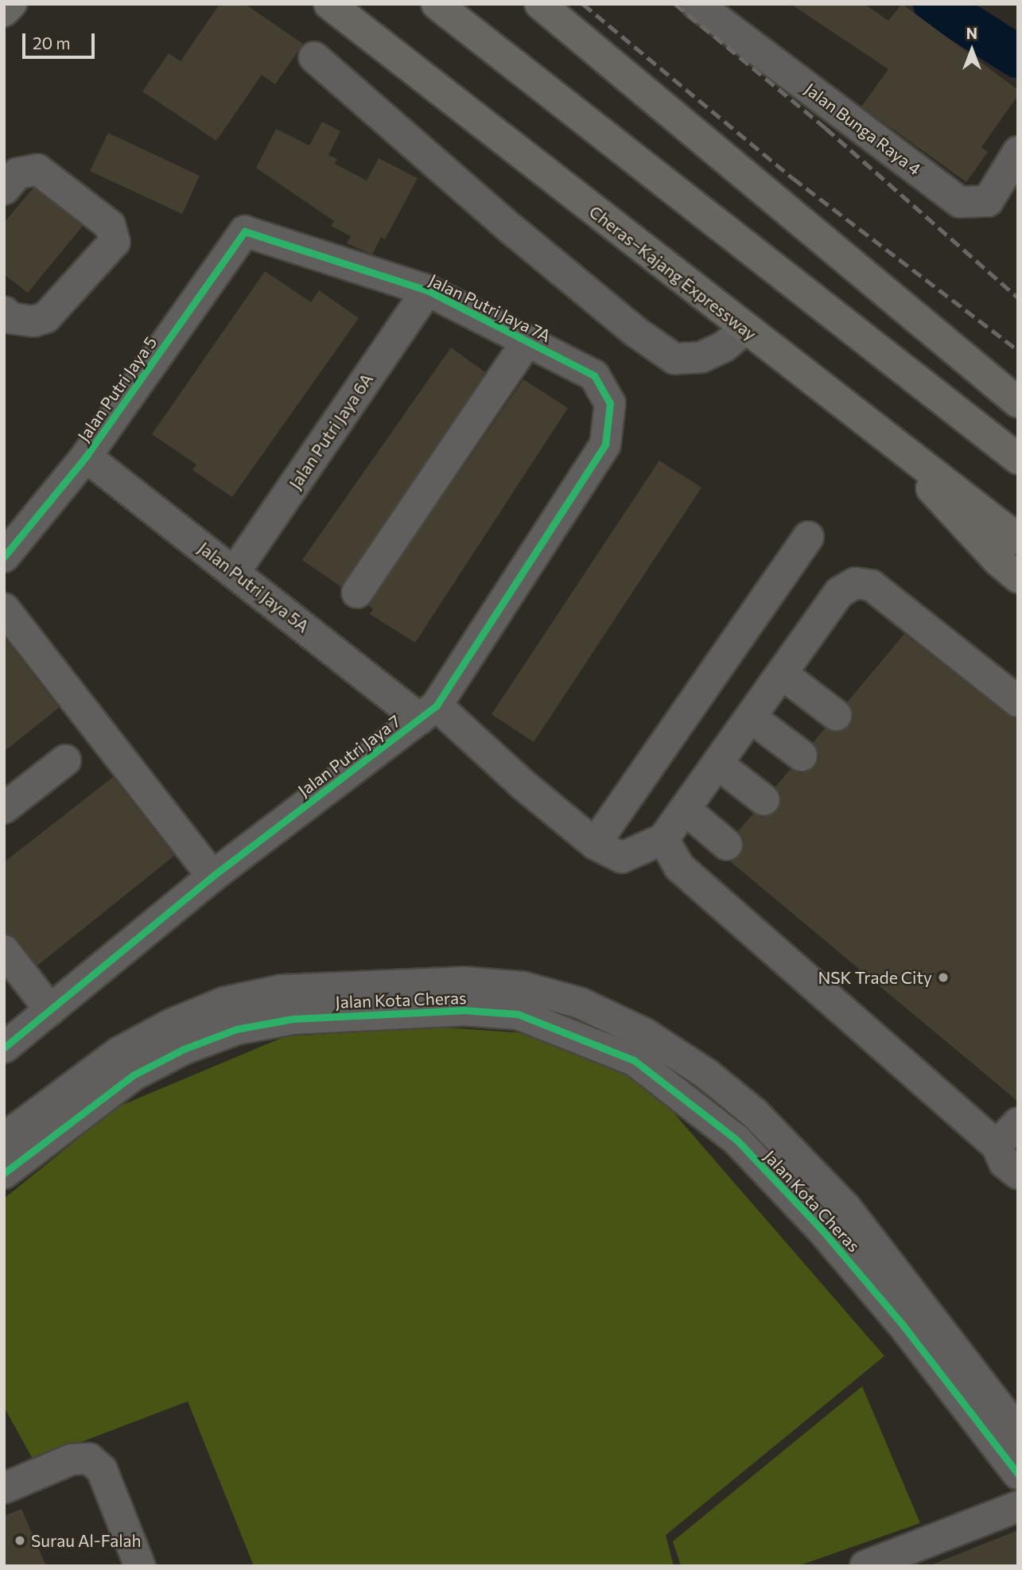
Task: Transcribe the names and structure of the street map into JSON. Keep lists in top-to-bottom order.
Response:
{
  "streets": {
    "highway": ["Cheras–Kajang Expressway"],
    "street": [
      "Jalan Bunga Raya 4",
      "Jalan Putri Jaya 7A",
      "Jalan Putri Jaya 5",
      "Jalan Putri Jaya 6A",
      "Jalan Putri Jaya 5A",
      "Jalan Putri Jaya 7",
      "Jalan Kota Cheras"
    ]
  },
  "crossings": [
    ["Jalan Putri Jaya 7A", "Jalan Putri Jaya 5"],
    ["Jalan Putri Jaya 7A", "Jalan Putri Jaya 6A"],
    ["Jalan Putri Jaya 7A", "Jalan Putri Jaya 7"],
    ["Jalan Putri Jaya 5", "Jalan Putri Jaya 5A"],
    ["Jalan Putri Jaya 6A", "Jalan Putri Jaya 5A"],
    ["Jalan Putri Jaya 5A", "Jalan Putri Jaya 7"]
  ],
  "places": ["NSK Trade City", "Surau Al-Falah"],
  "scale_bar": "20 m",
  "north": "top"
}
